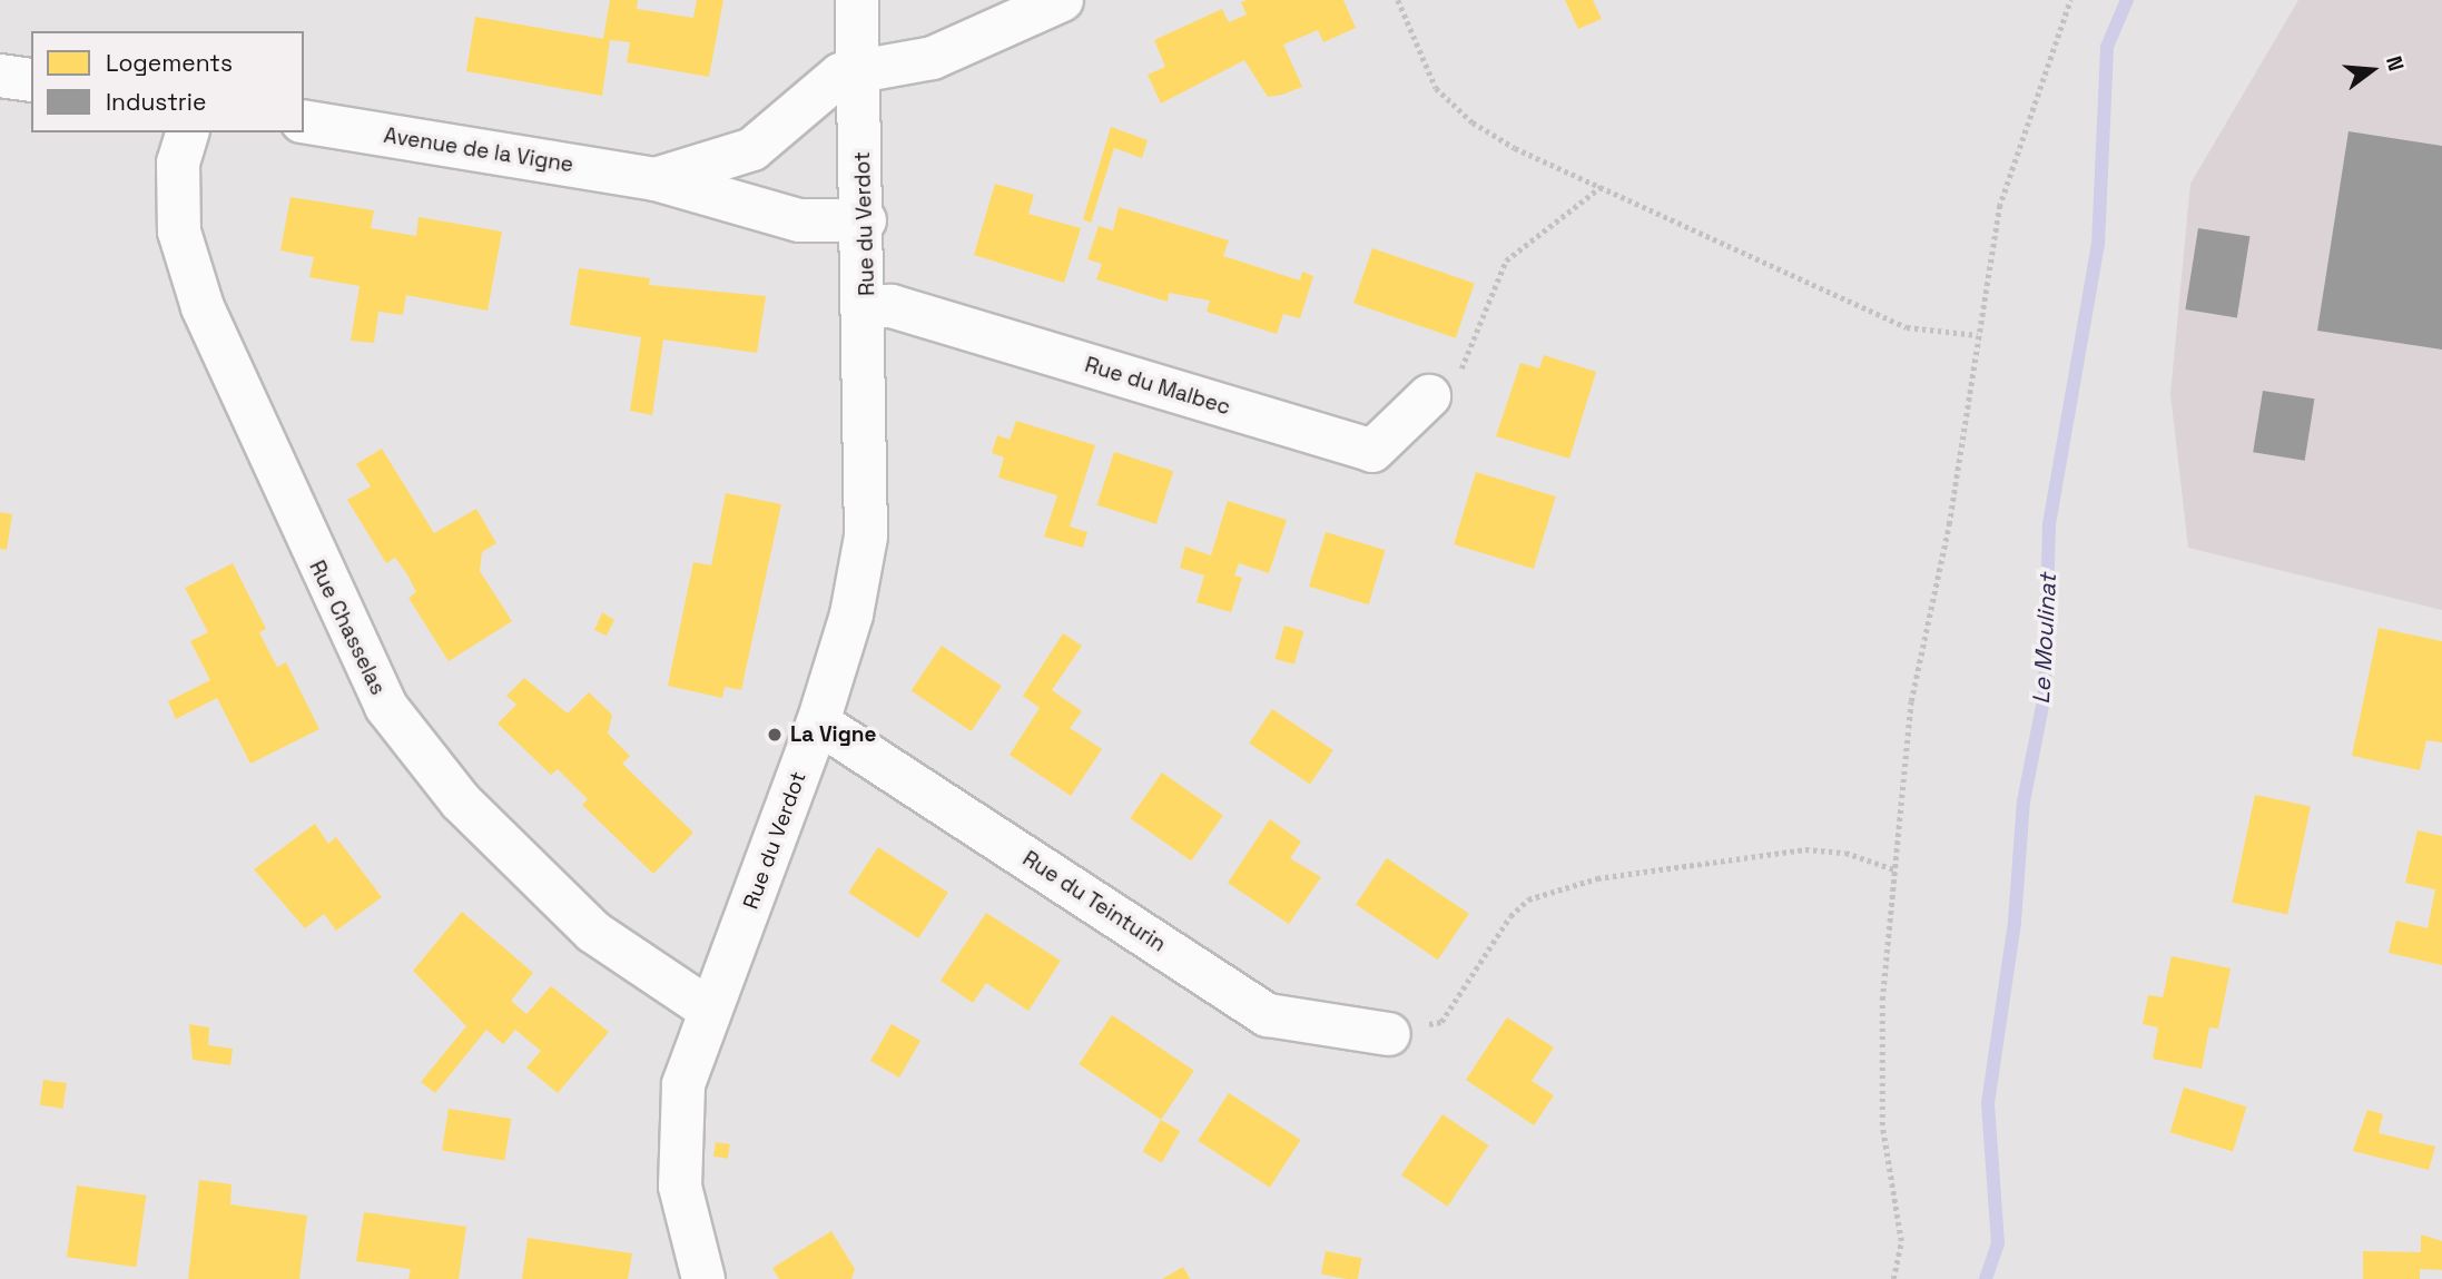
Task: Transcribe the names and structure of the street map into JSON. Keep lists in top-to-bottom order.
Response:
{
  "streets": {
    "street": [
      "Avenue de la Vigne",
      "Rue du Verdot",
      "Rue du Malbec",
      "Rue Chasselas",
      "Rue du Teinturin"
    ]
  },
  "crossings": [
    ["Avenue de la Vigne", "Rue du Verdot"],
    ["Rue du Verdot", "Rue du Malbec"],
    ["Rue du Verdot", "Rue Chasselas"],
    ["Rue du Verdot", "Rue du Teinturin"]
  ],
  "water": ["Le Moulinat"],
  "places": ["La Vigne"],
  "legend": ["Logements", "Industrie"],
  "north": "right"
}
